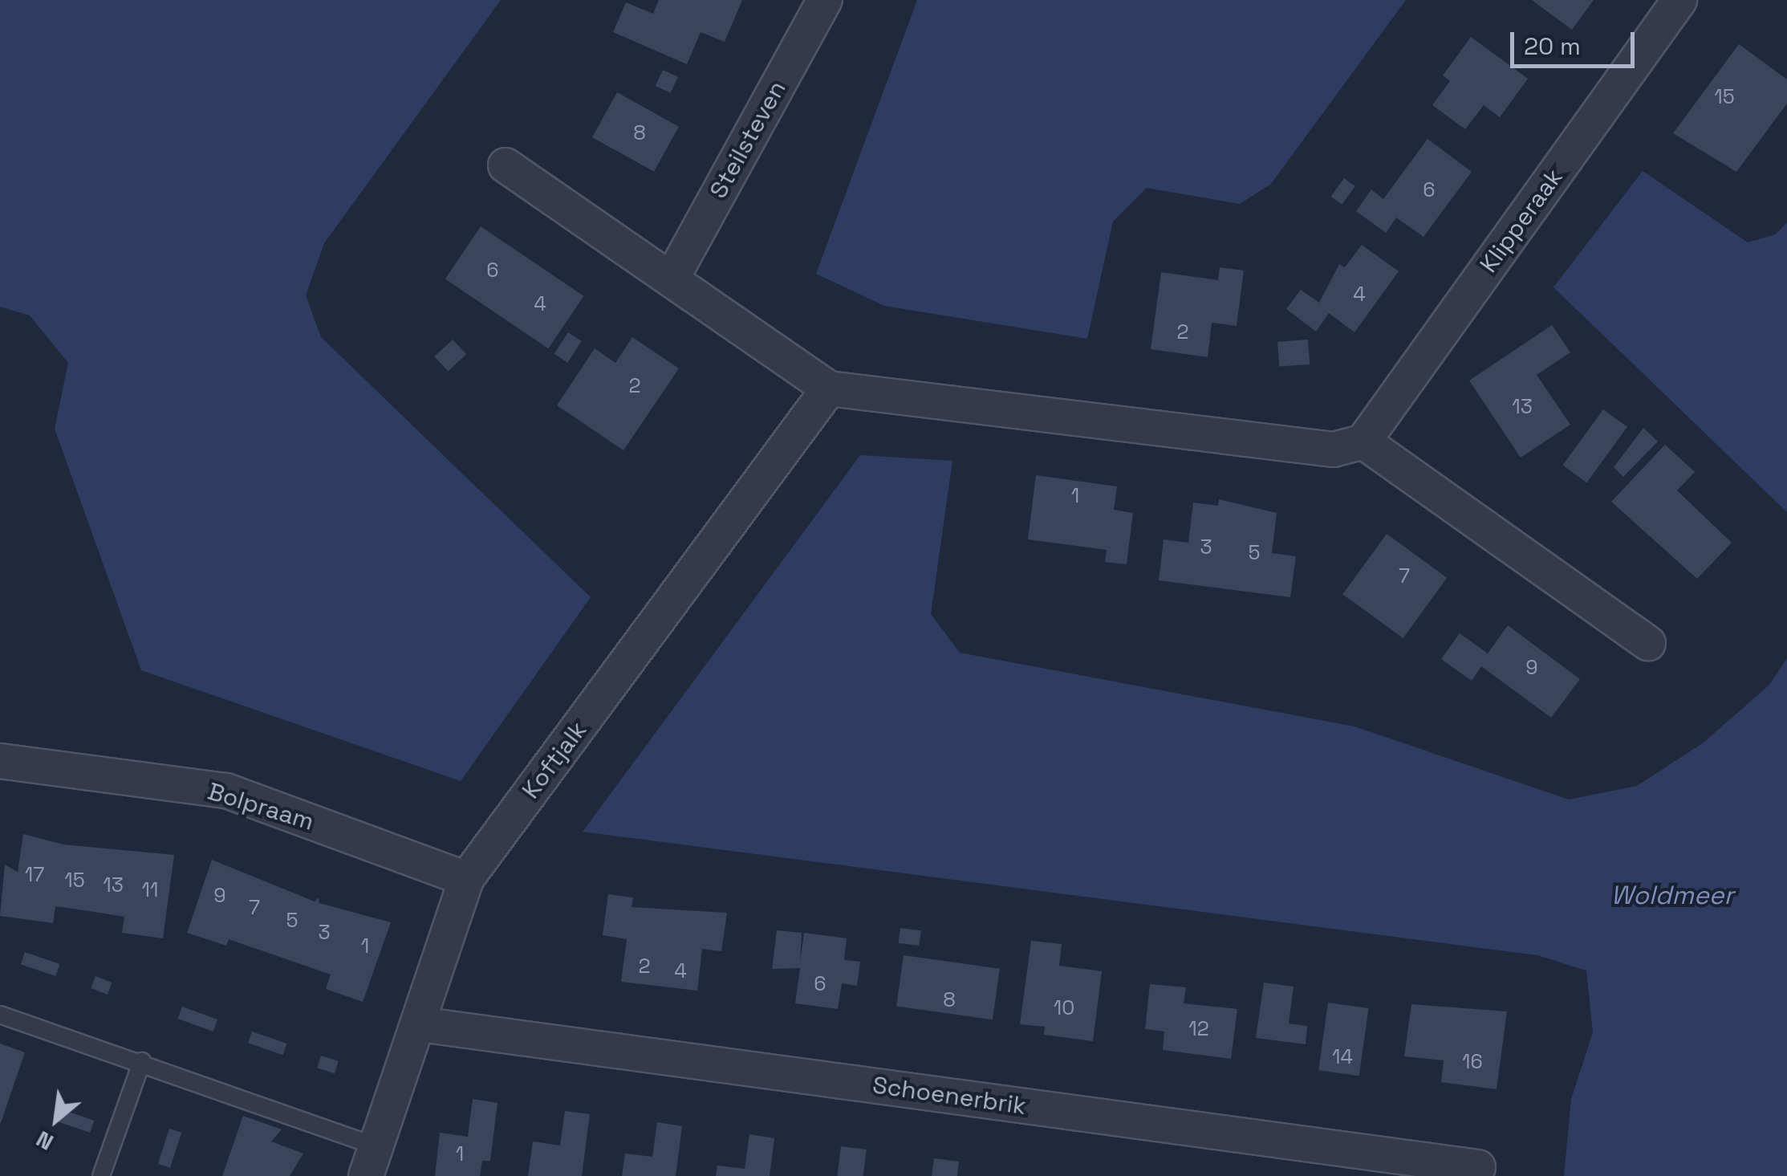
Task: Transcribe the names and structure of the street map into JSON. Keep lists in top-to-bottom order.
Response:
{
  "streets": {
    "street": [
      "Steilsteven",
      "Klipperaak",
      "Koftjalk",
      "Bolpraam",
      "Schoenerbrik"
    ]
  },
  "crossings": [
    ["Koftjalk", "Bolpraam"],
    ["Koftjalk", "Schoenerbrik"]
  ],
  "water": ["Woldmeer"],
  "house_numbers": [
    "15",
    "8",
    "6",
    "6",
    "4",
    "4",
    "2",
    "2",
    "13",
    "1",
    "3",
    "5",
    "7",
    "9",
    "17",
    "15",
    "13",
    "11",
    "9",
    "7",
    "5",
    "3",
    "1",
    "2",
    "4",
    "6",
    "8",
    "10",
    "12",
    "14",
    "16",
    "1"
  ],
  "scale_bar": "20 m",
  "north": "bottom left"
}
